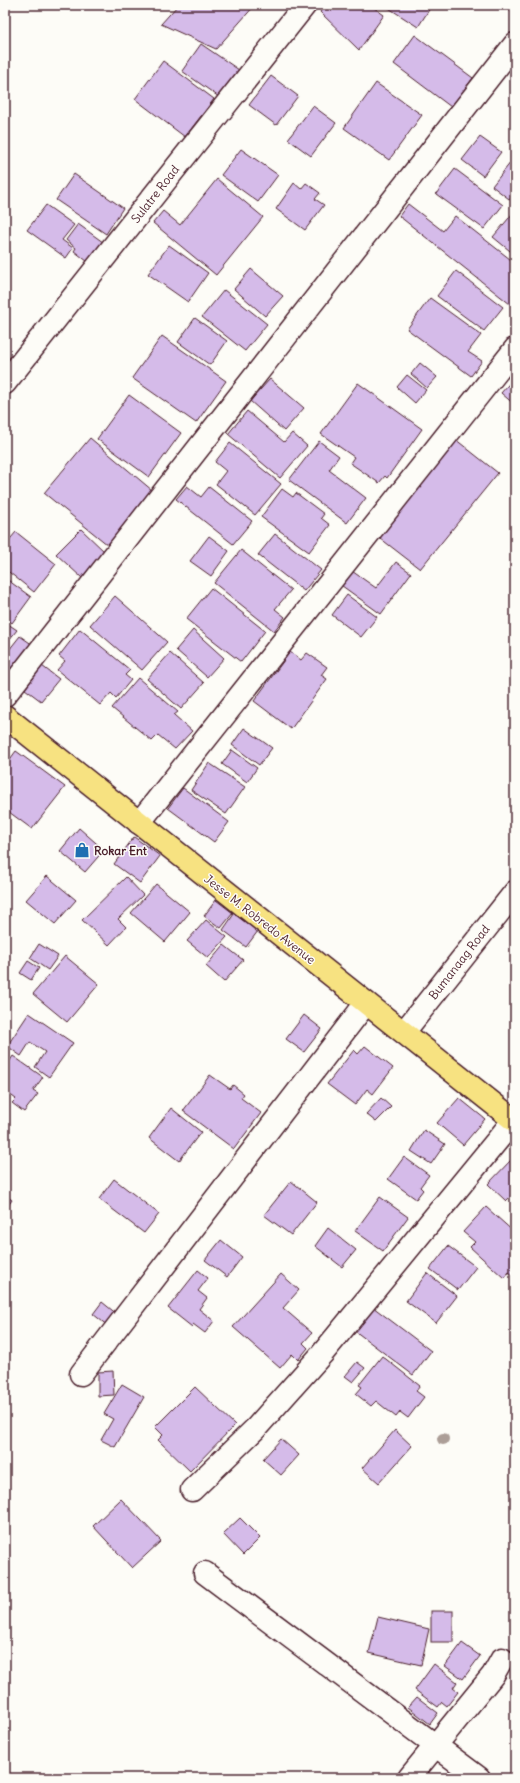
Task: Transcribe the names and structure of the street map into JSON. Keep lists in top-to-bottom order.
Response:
{
  "streets": {
    "main road": ["Jesse M. Robredo Avenue"],
    "street": ["Sulatre Road", "Bumanaag Road"]
  },
  "crossings": [
    ["Jesse M. Robredo Avenue", "Bumanaag Road"]
  ],
  "places": {
    "shop": ["Rokar Ent"]
  }
}
